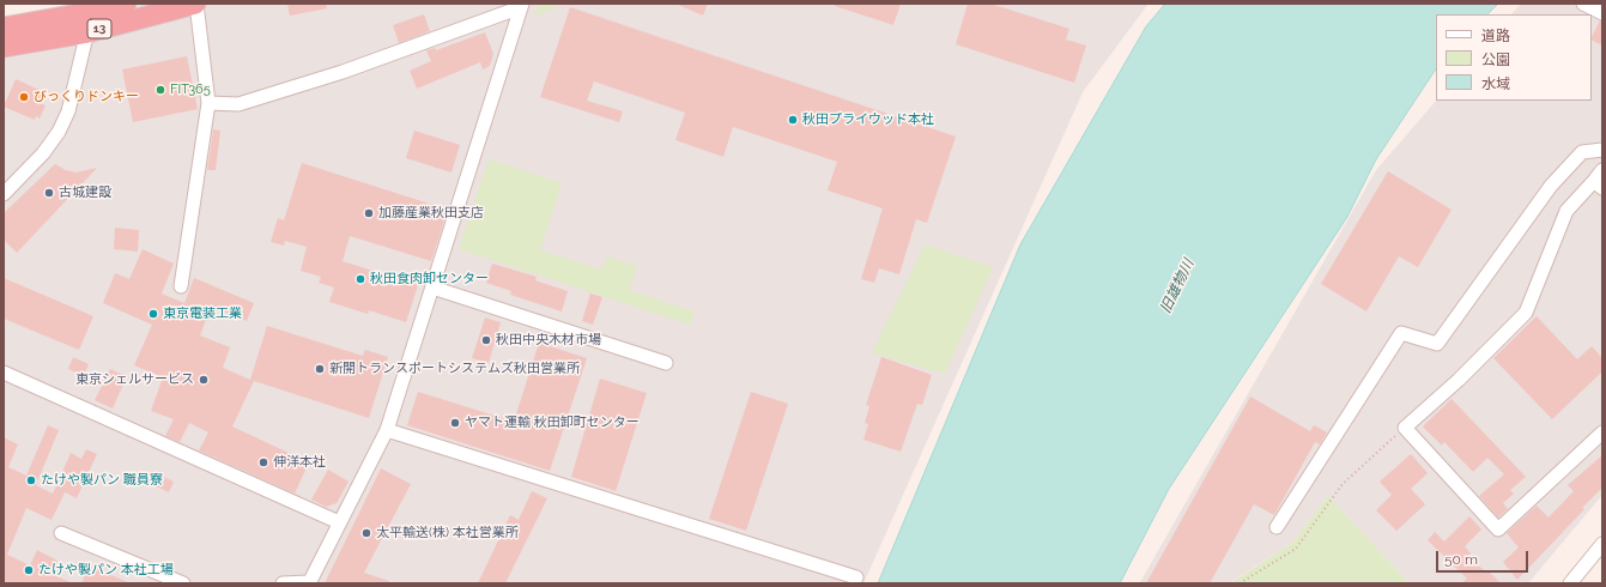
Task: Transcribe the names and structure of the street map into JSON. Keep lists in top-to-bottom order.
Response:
{
  "streets": {
    "highway": ["13"]
  },
  "water": ["旧雄物川"],
  "places": [
    "FIT365",
    "びっくりドンキー",
    "秋田プライウッド本社",
    "古城建設",
    "加藤産業秋田支店",
    "秋田食肉卸センター",
    "東京電装工業",
    "秋田中央木材市場",
    "新開トランスポートシステムズ秋田営業所",
    "東京シェルサービス",
    "ヤマト運輸 秋田卸町センター",
    "伸洋本社",
    "たけや製パン 職員寮",
    "太平輸送(株) 本社営業所",
    "たけや製パン 本社工場"
  ],
  "legend": ["道路", "公園", "水域"],
  "scale_bar": "50 m"
}
